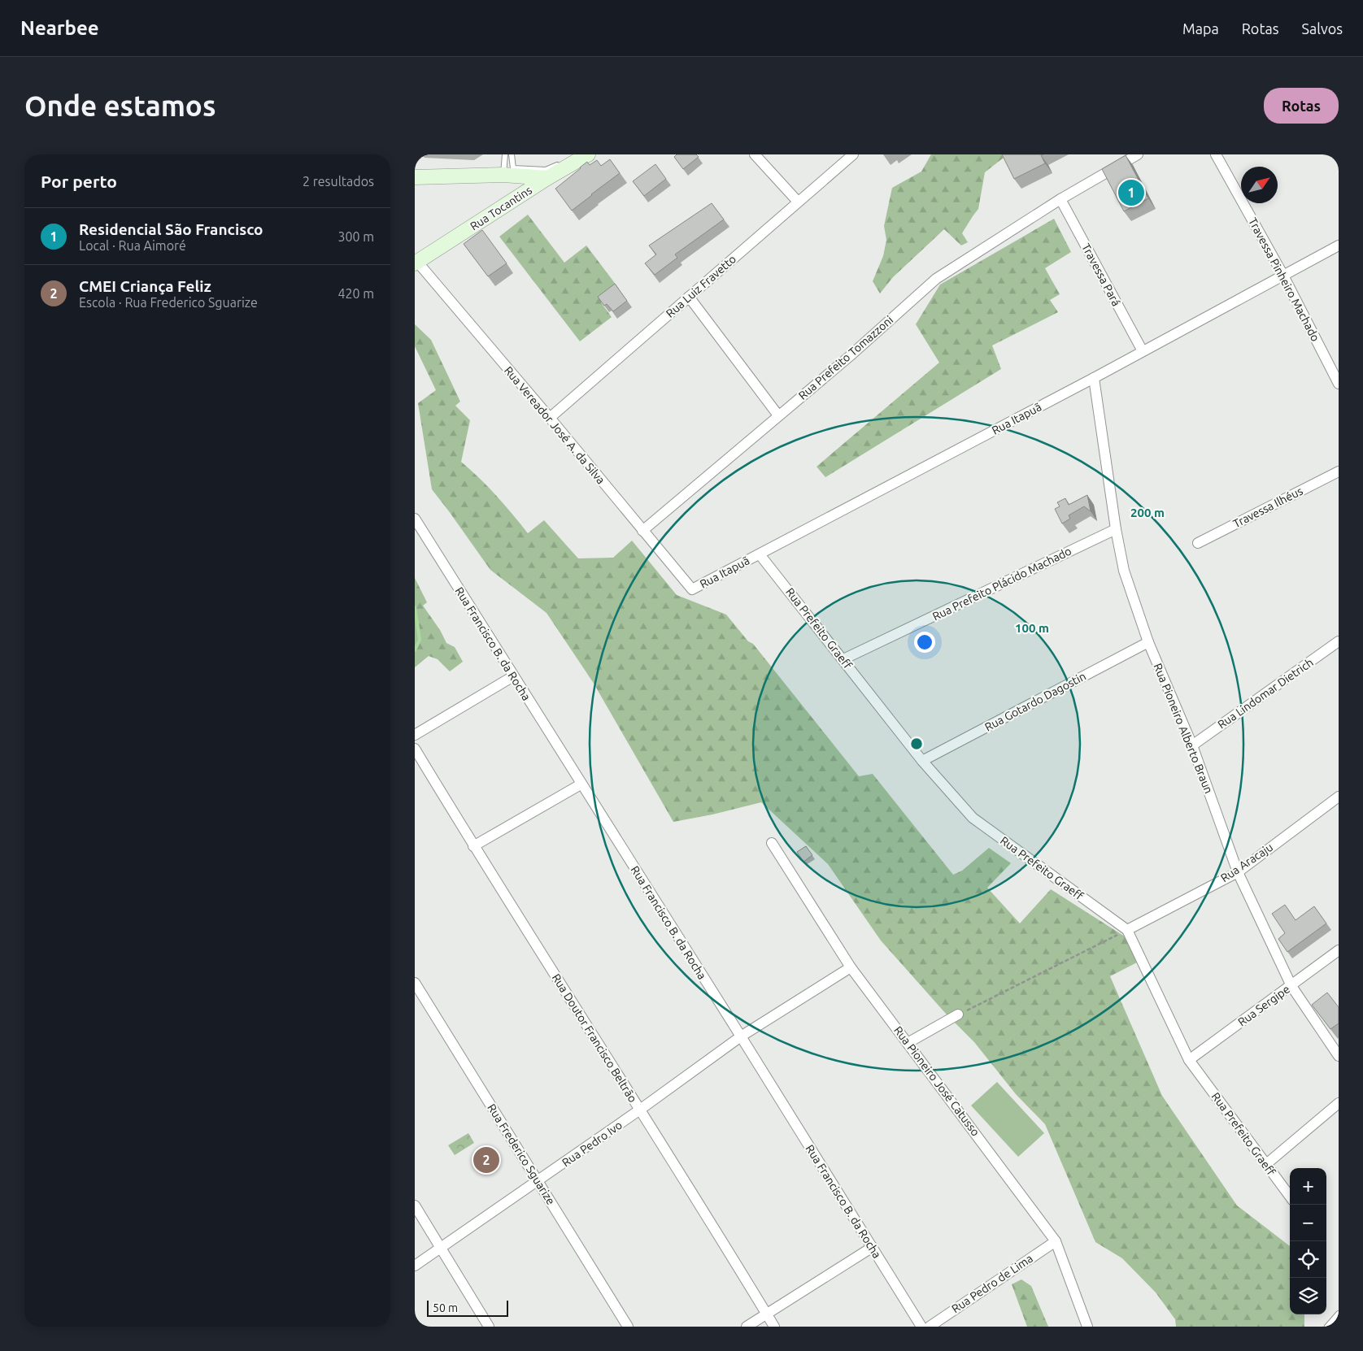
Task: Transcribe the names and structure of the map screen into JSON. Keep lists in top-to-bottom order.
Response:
{
  "streets": {
    "main road": ["Rua Tocantins"],
    "street": [
      "Travessa Pará",
      "Travessa Pinheiro Machado",
      "Rua Luiz Fravetto",
      "Rua Prefeito Tomazzoni",
      "Rua Itapuã",
      "Rua Vereador José A. da Silva",
      "Travessa Ilhéus",
      "Rua Prefeito Plácido Machado",
      "Rua Prefeito Graeff",
      "Rua Francisco B. da Rocha",
      "Rua Lindomar Dietrich",
      "Rua Gotardo Dagostin",
      "Rua Pioneiro Alberto Braun",
      "Rua Aracaju",
      "Rua Sergipe",
      "Rua Doutor Francisco Beltrão",
      "Rua Pioneiro José Catusso",
      "Rua Pedro Ivo",
      "Rua Frederico Sguarize",
      "Rua Pedro de Lima"
    ]
  },
  "crossings": [
    ["Rua Tocantins", "Rua Vereador José A. da Silva"],
    ["Travessa Pará", "Rua Prefeito Tomazzoni"],
    ["Travessa Pará", "Rua Itapuã"],
    ["Travessa Pinheiro Machado", "Rua Itapuã"],
    ["Rua Luiz Fravetto", "Rua Vereador José A. da Silva"],
    ["Rua Prefeito Tomazzoni", "Rua Vereador José A. da Silva"],
    ["Rua Itapuã", "Rua Vereador José A. da Silva"],
    ["Rua Itapuã", "Rua Prefeito Graeff"],
    ["Rua Itapuã", "Rua Pioneiro Alberto Braun"],
    ["Rua Prefeito Plácido Machado", "Rua Prefeito Graeff"],
    ["Rua Prefeito Plácido Machado", "Rua Pioneiro Alberto Braun"],
    ["Rua Prefeito Graeff", "Rua Gotardo Dagostin"],
    ["Rua Prefeito Graeff", "Rua Aracaju"],
    ["Rua Prefeito Graeff", "Rua Sergipe"],
    ["Rua Francisco B. da Rocha", "Rua Pedro Ivo"],
    ["Rua Lindomar Dietrich", "Rua Pioneiro Alberto Braun"],
    ["Rua Gotardo Dagostin", "Rua Pioneiro Alberto Braun"],
    ["Rua Pioneiro Alberto Braun", "Rua Aracaju"],
    ["Rua Pioneiro Alberto Braun", "Rua Sergipe"],
    ["Rua Doutor Francisco Beltrão", "Rua Pedro Ivo"],
    ["Rua Pioneiro José Catusso", "Rua Pedro Ivo"],
    ["Rua Pioneiro José Catusso", "Rua Pedro de Lima"],
    ["Rua Pedro Ivo", "Rua Frederico Sguarize"]
  ],
  "scale_bar": "50 m",
  "north": "top right",
  "page": {
    "header": "Nearbee",
    "nav": ["Mapa", "Rotas", "Salvos"],
    "buttons": "Rotas",
    "title": "Onde estamos",
    "heading": ["Por perto", "2 resultados"],
    "pins": ["1", "2"],
    "list": [
      {
        "mark": "1",
        "name": "Residencial São Francisco",
        "note": "Local · Rua Aimoré",
        "value": "300 m"
      },
      {
        "mark": "2",
        "name": "CMEI Criança Feliz",
        "note": "Escola · Rua Frederico Sguarize",
        "value": "420 m"
      }
    ],
    "map_buttons": ["+", "−"],
    "scale": "50 m"
  },
  "rings": ["200 m", "100 m"]
}
